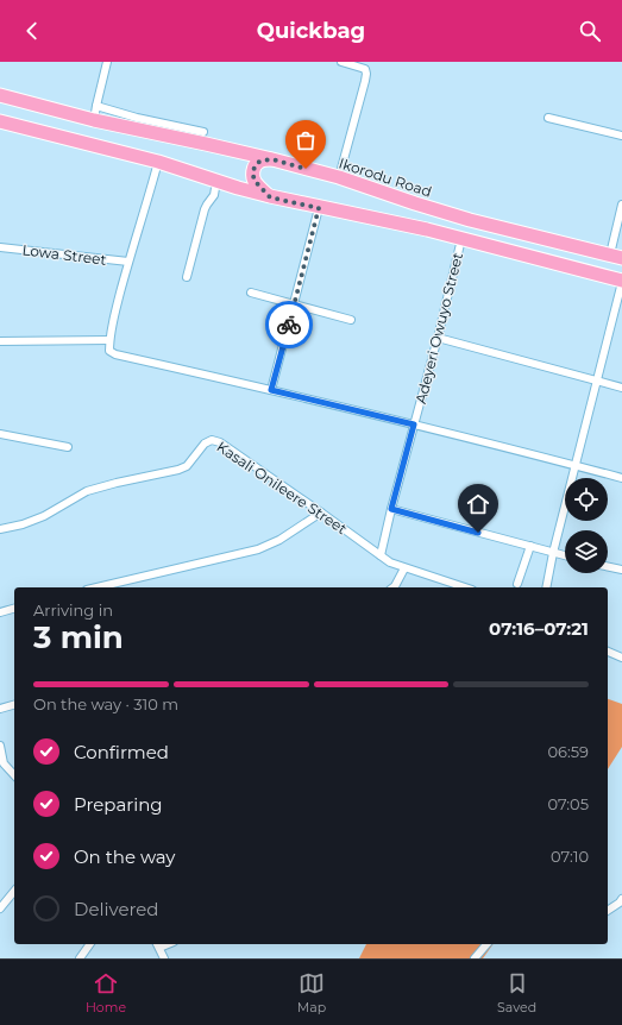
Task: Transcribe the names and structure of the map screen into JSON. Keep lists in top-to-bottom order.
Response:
{
  "streets": {
    "highway": ["Ikorodu Road"],
    "street": ["Lowa Street", "Adeyeri Owuyo Street", "Kasali Onileere Street"]
  },
  "crossings": [
    ["Adeyeri Owuyo Street", "Kasali Onileere Street"]
  ],
  "page": {
    "header": "Quickbag",
    "heading": ["3 min", "Arriving in", "07:16–07:21"],
    "bar": "On the way · 310 m",
    "list": [
      ["Confirmed", "06:59"],
      ["Preparing", "07:05"],
      ["On the way", "07:10"],
      "Delivered"
    ],
    "tabs": ["Home", "Map", "Saved"]
  }
}
